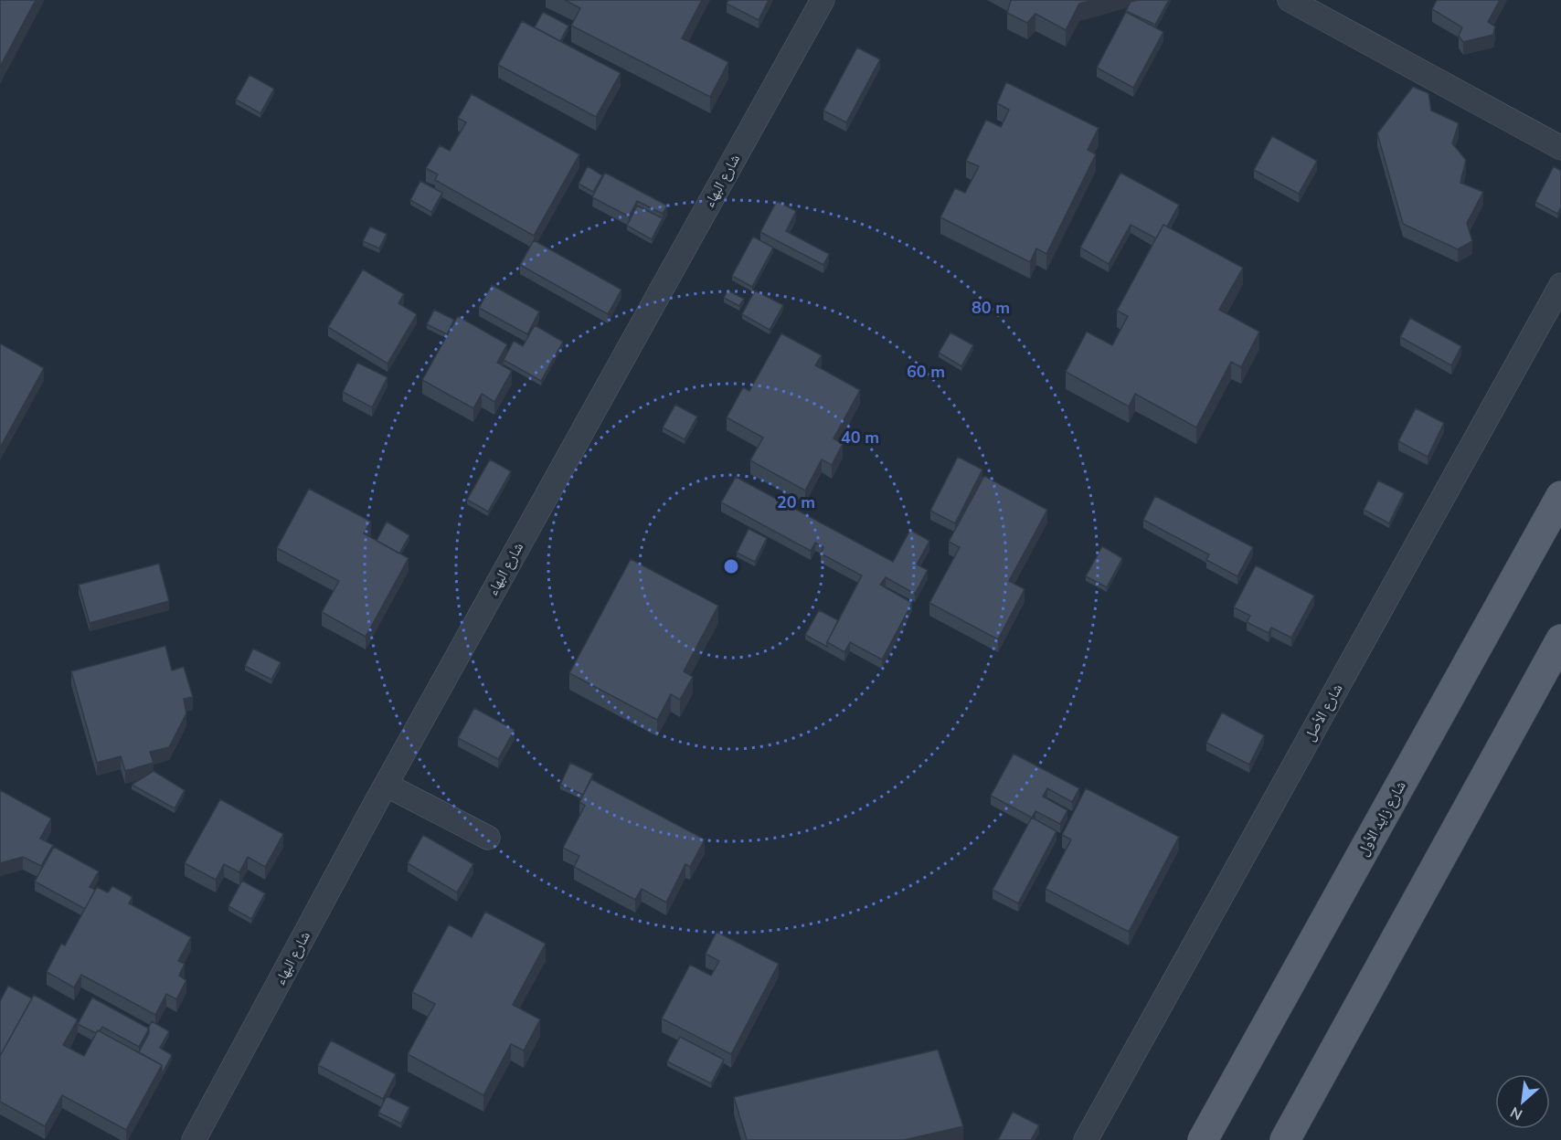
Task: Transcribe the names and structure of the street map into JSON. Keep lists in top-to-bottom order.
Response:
{
  "streets": {
    "main road": ["شارع زايد الأول"],
    "street": ["شارع البهاء", "شارع الأصل"]
  },
  "north": "bottom left",
  "rings": [
    "80 m",
    "60 m",
    "40 m",
    "20 m"
  ]
}
